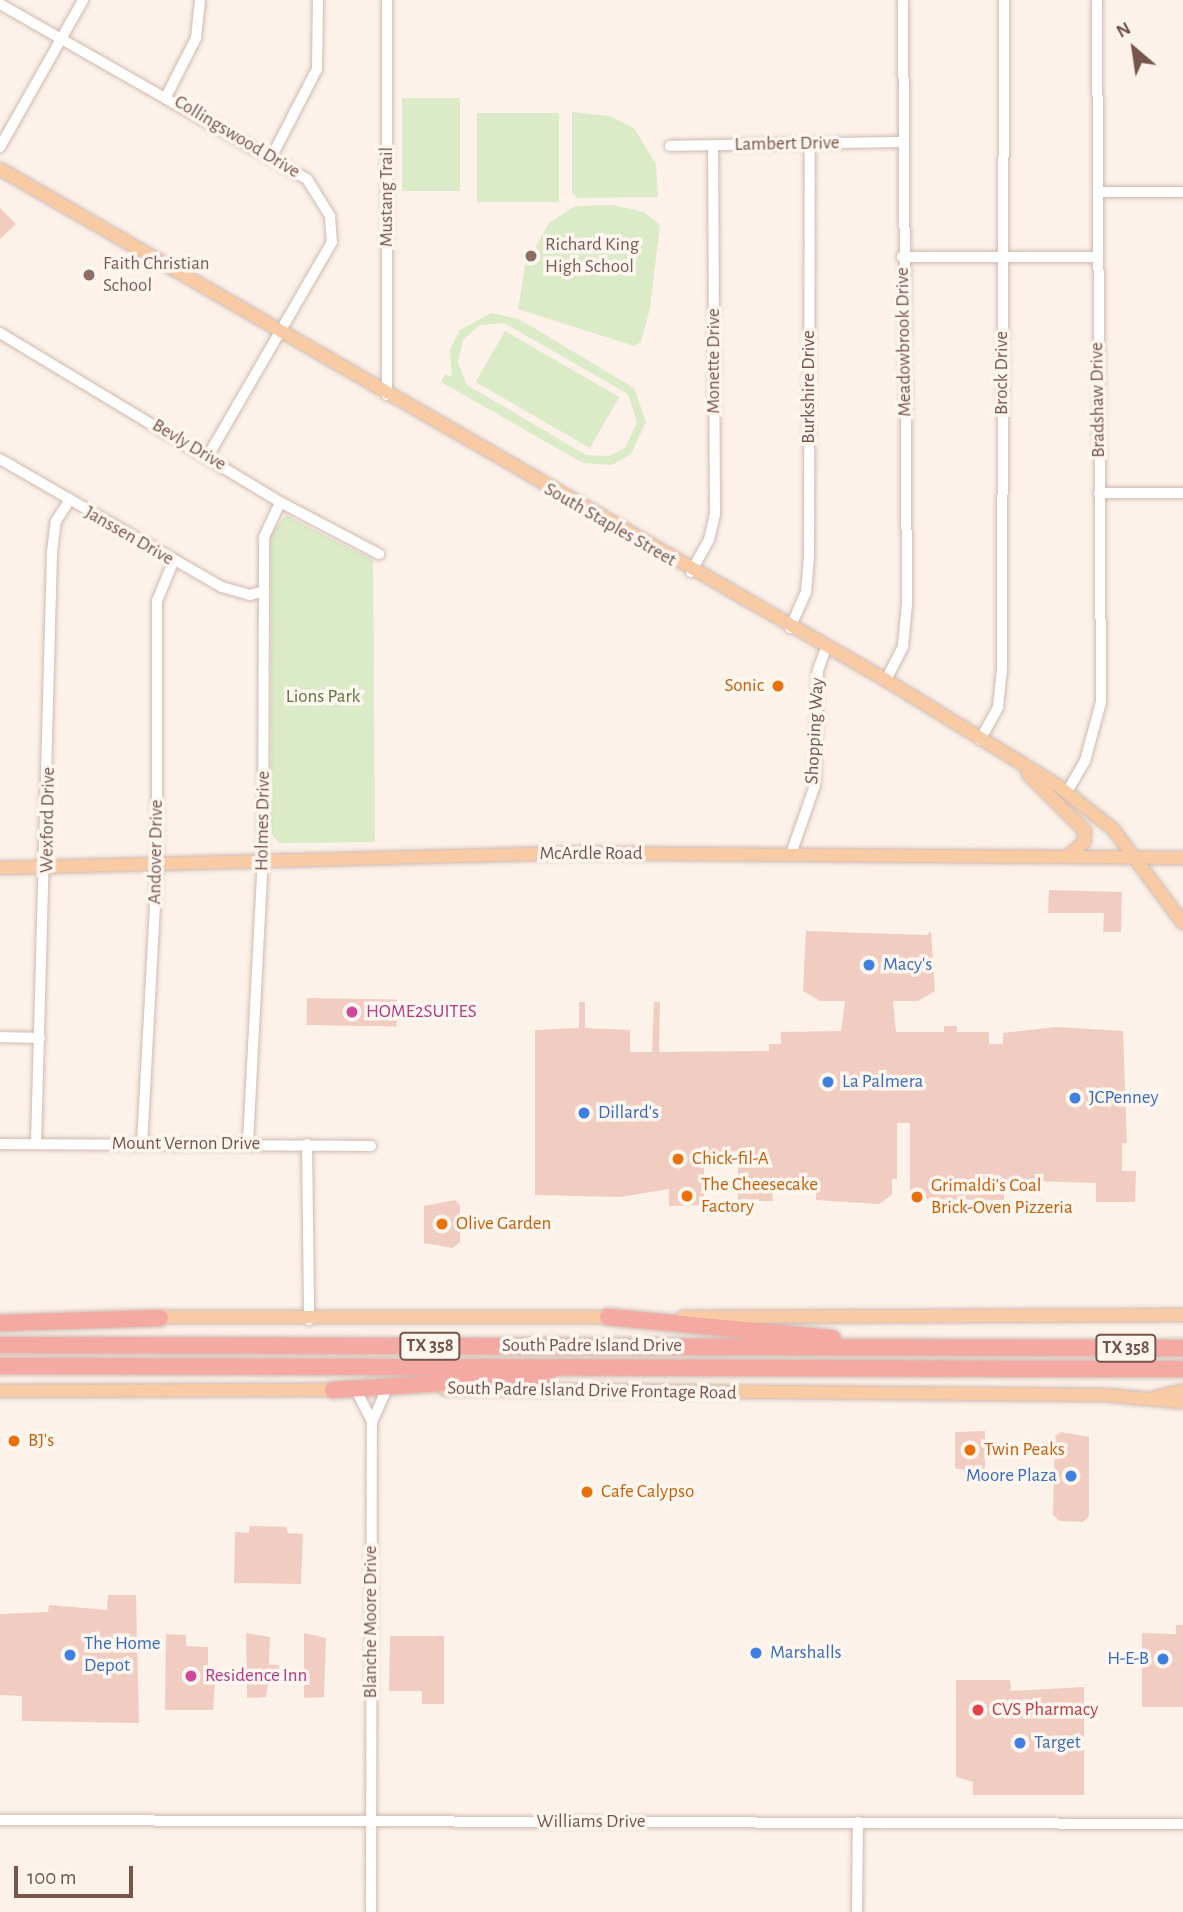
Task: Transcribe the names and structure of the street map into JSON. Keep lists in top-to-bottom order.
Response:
{
  "streets": {
    "highway": ["TX 358", "South Padre Island Drive"],
    "main road": ["South Staples Street", "McArdle Road", "South Padre Island Drive Frontage Road"],
    "street": [
      "Collingswood Drive",
      "Lambert Drive",
      "Mustang Trail",
      "Meadowbrook Drive",
      "Monette Drive",
      "Brock Drive",
      "Burkshire Drive",
      "Bradshaw Drive",
      "Bevly Drive",
      "Janssen Drive",
      "Shopping Way",
      "Wexford Drive",
      "Holmes Drive",
      "Andover Drive",
      "Mount Vernon Drive",
      "Blanche Moore Drive",
      "Williams Drive"
    ]
  },
  "crossings": [
    ["Collingswood Drive", "Bevly Drive"],
    ["Collingswood Drive", "South Staples Street"],
    ["Lambert Drive", "Meadowbrook Drive"],
    ["Lambert Drive", "Monette Drive"],
    ["Lambert Drive", "Burkshire Drive"],
    ["Mustang Trail", "South Staples Street"],
    ["Meadowbrook Drive", "South Staples Street"],
    ["Monette Drive", "South Staples Street"],
    ["Brock Drive", "South Staples Street"],
    ["Burkshire Drive", "South Staples Street"],
    ["Bradshaw Drive", "South Staples Street"],
    ["Bevly Drive", "Holmes Drive"],
    ["South Staples Street", "Shopping Way"],
    ["South Staples Street", "McArdle Road"],
    ["Janssen Drive", "Wexford Drive"],
    ["Janssen Drive", "Holmes Drive"],
    ["Janssen Drive", "Andover Drive"],
    ["Shopping Way", "McArdle Road"],
    ["Wexford Drive", "McArdle Road"],
    ["Wexford Drive", "Mount Vernon Drive"],
    ["Holmes Drive", "McArdle Road"],
    ["Holmes Drive", "Mount Vernon Drive"],
    ["Andover Drive", "McArdle Road"],
    ["Andover Drive", "Mount Vernon Drive"],
    ["South Padre Island Drive Frontage Road", "Blanche Moore Drive"],
    ["Blanche Moore Drive", "Williams Drive"]
  ],
  "parks": ["Lions Park"],
  "places": [
    "Richard King High School",
    "Faith Christian School",
    "Sonic",
    "Macy's",
    "HOME2SUITES",
    "La Palmera",
    "JCPenney",
    "Dillard's",
    "Chick-fil-A",
    "The Cheesecake Factory",
    "Grimaldi's Coal Brick-Oven Pizzeria",
    "Olive Garden",
    "BJ's",
    "Twin Peaks",
    "Moore Plaza",
    "Cafe Calypso",
    "Marshalls",
    "The Home Depot",
    "H-E-B",
    "Residence Inn",
    "CVS Pharmacy",
    "Target"
  ],
  "scale_bar": "100 m",
  "north": "top left"
}
